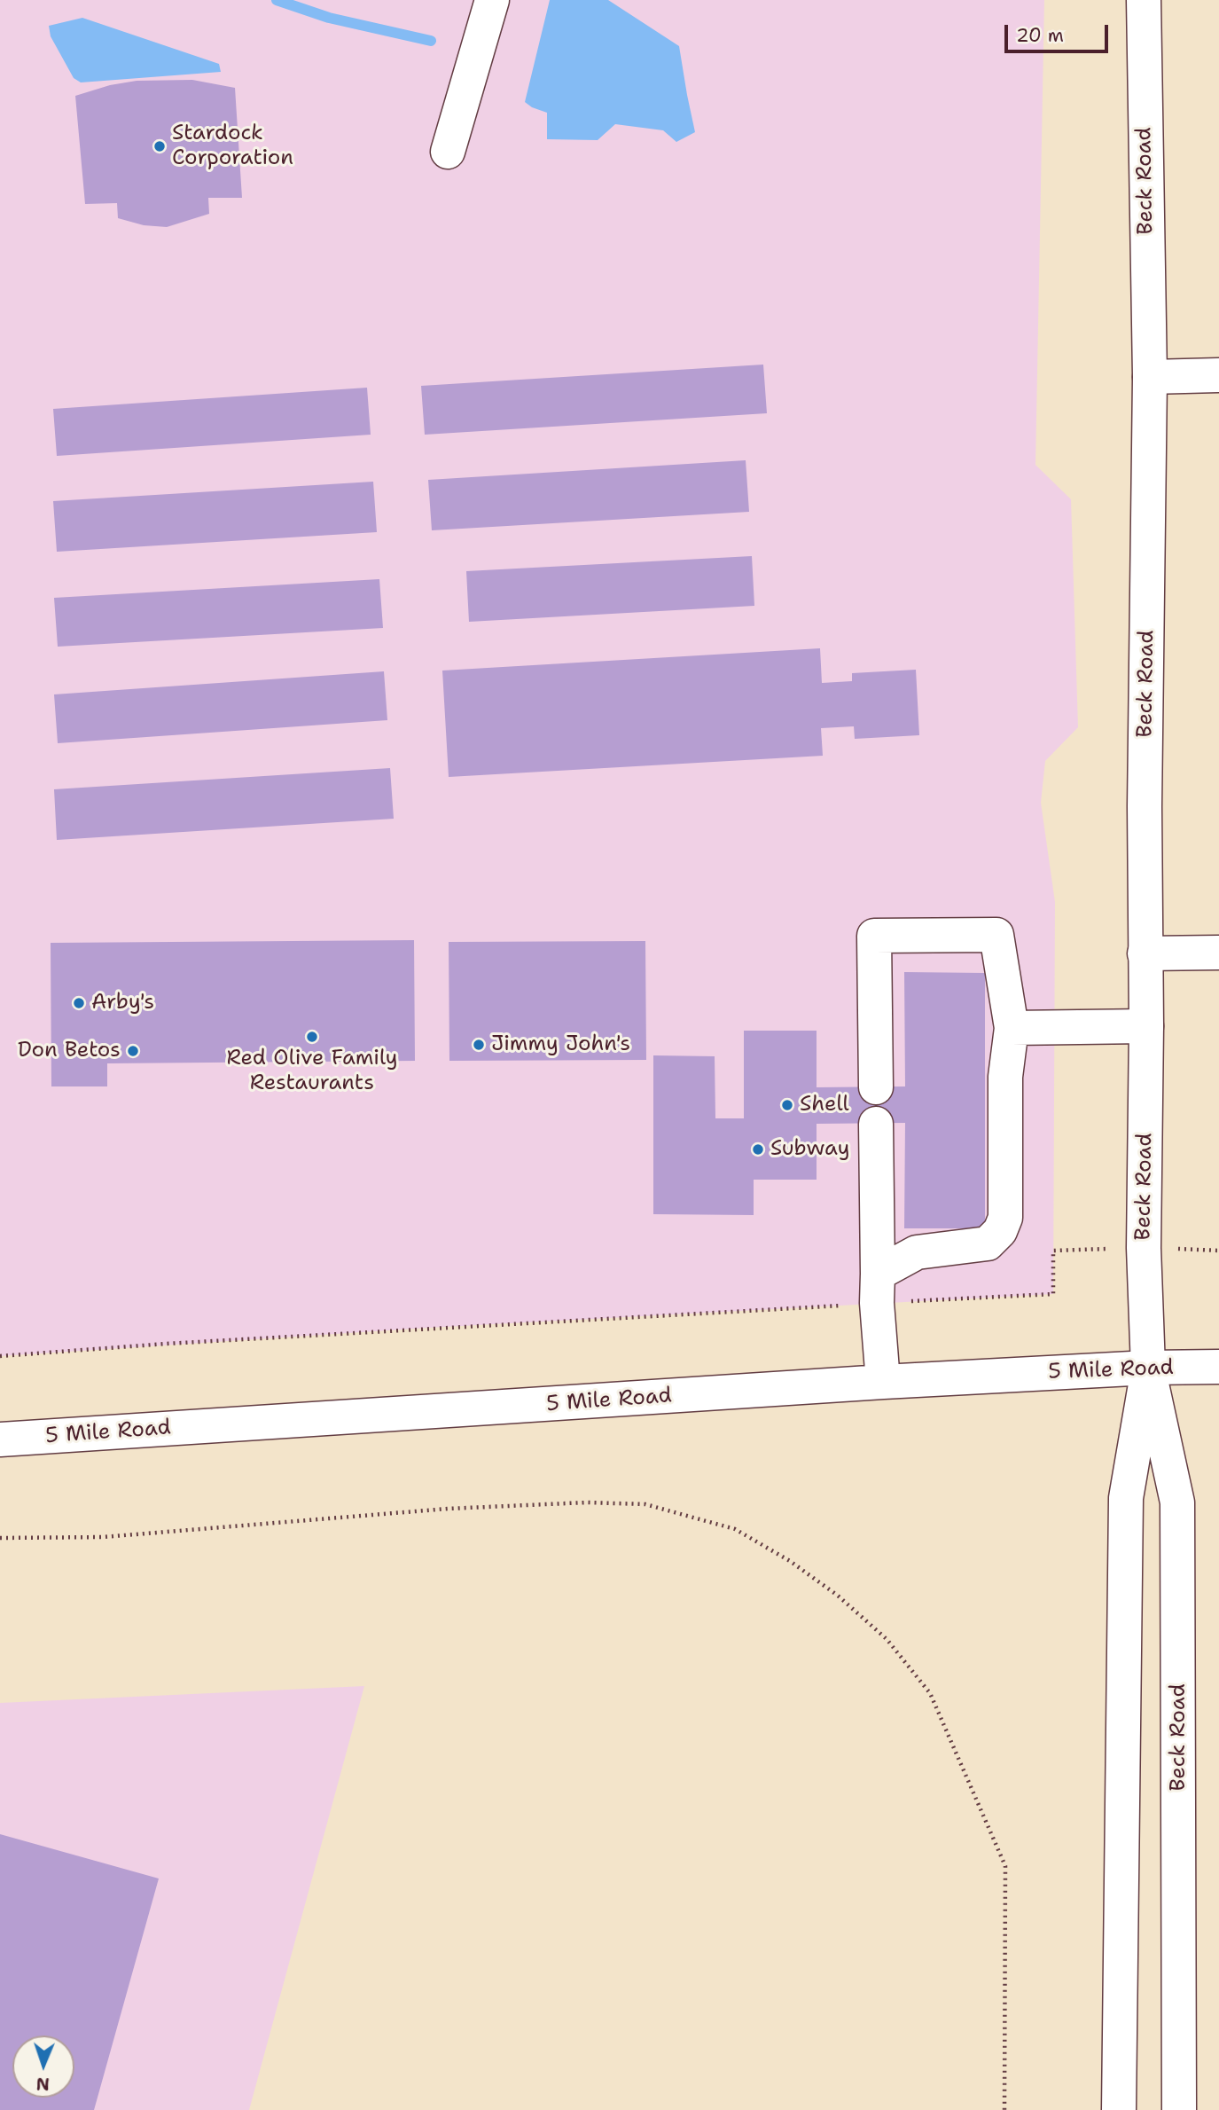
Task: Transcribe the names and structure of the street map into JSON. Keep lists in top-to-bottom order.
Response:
{
  "streets": {
    "main road": ["Beck Road", "5 Mile Road"]
  },
  "crossings": [
    ["Beck Road", "5 Mile Road"]
  ],
  "places": [
    "Stardock Corporation",
    "Arby's",
    "Red Olive Family Restaurants",
    "Jimmy John's",
    "Don Betos",
    "Shell",
    "Subway"
  ],
  "scale_bar": "20 m",
  "north": "bottom"
}
